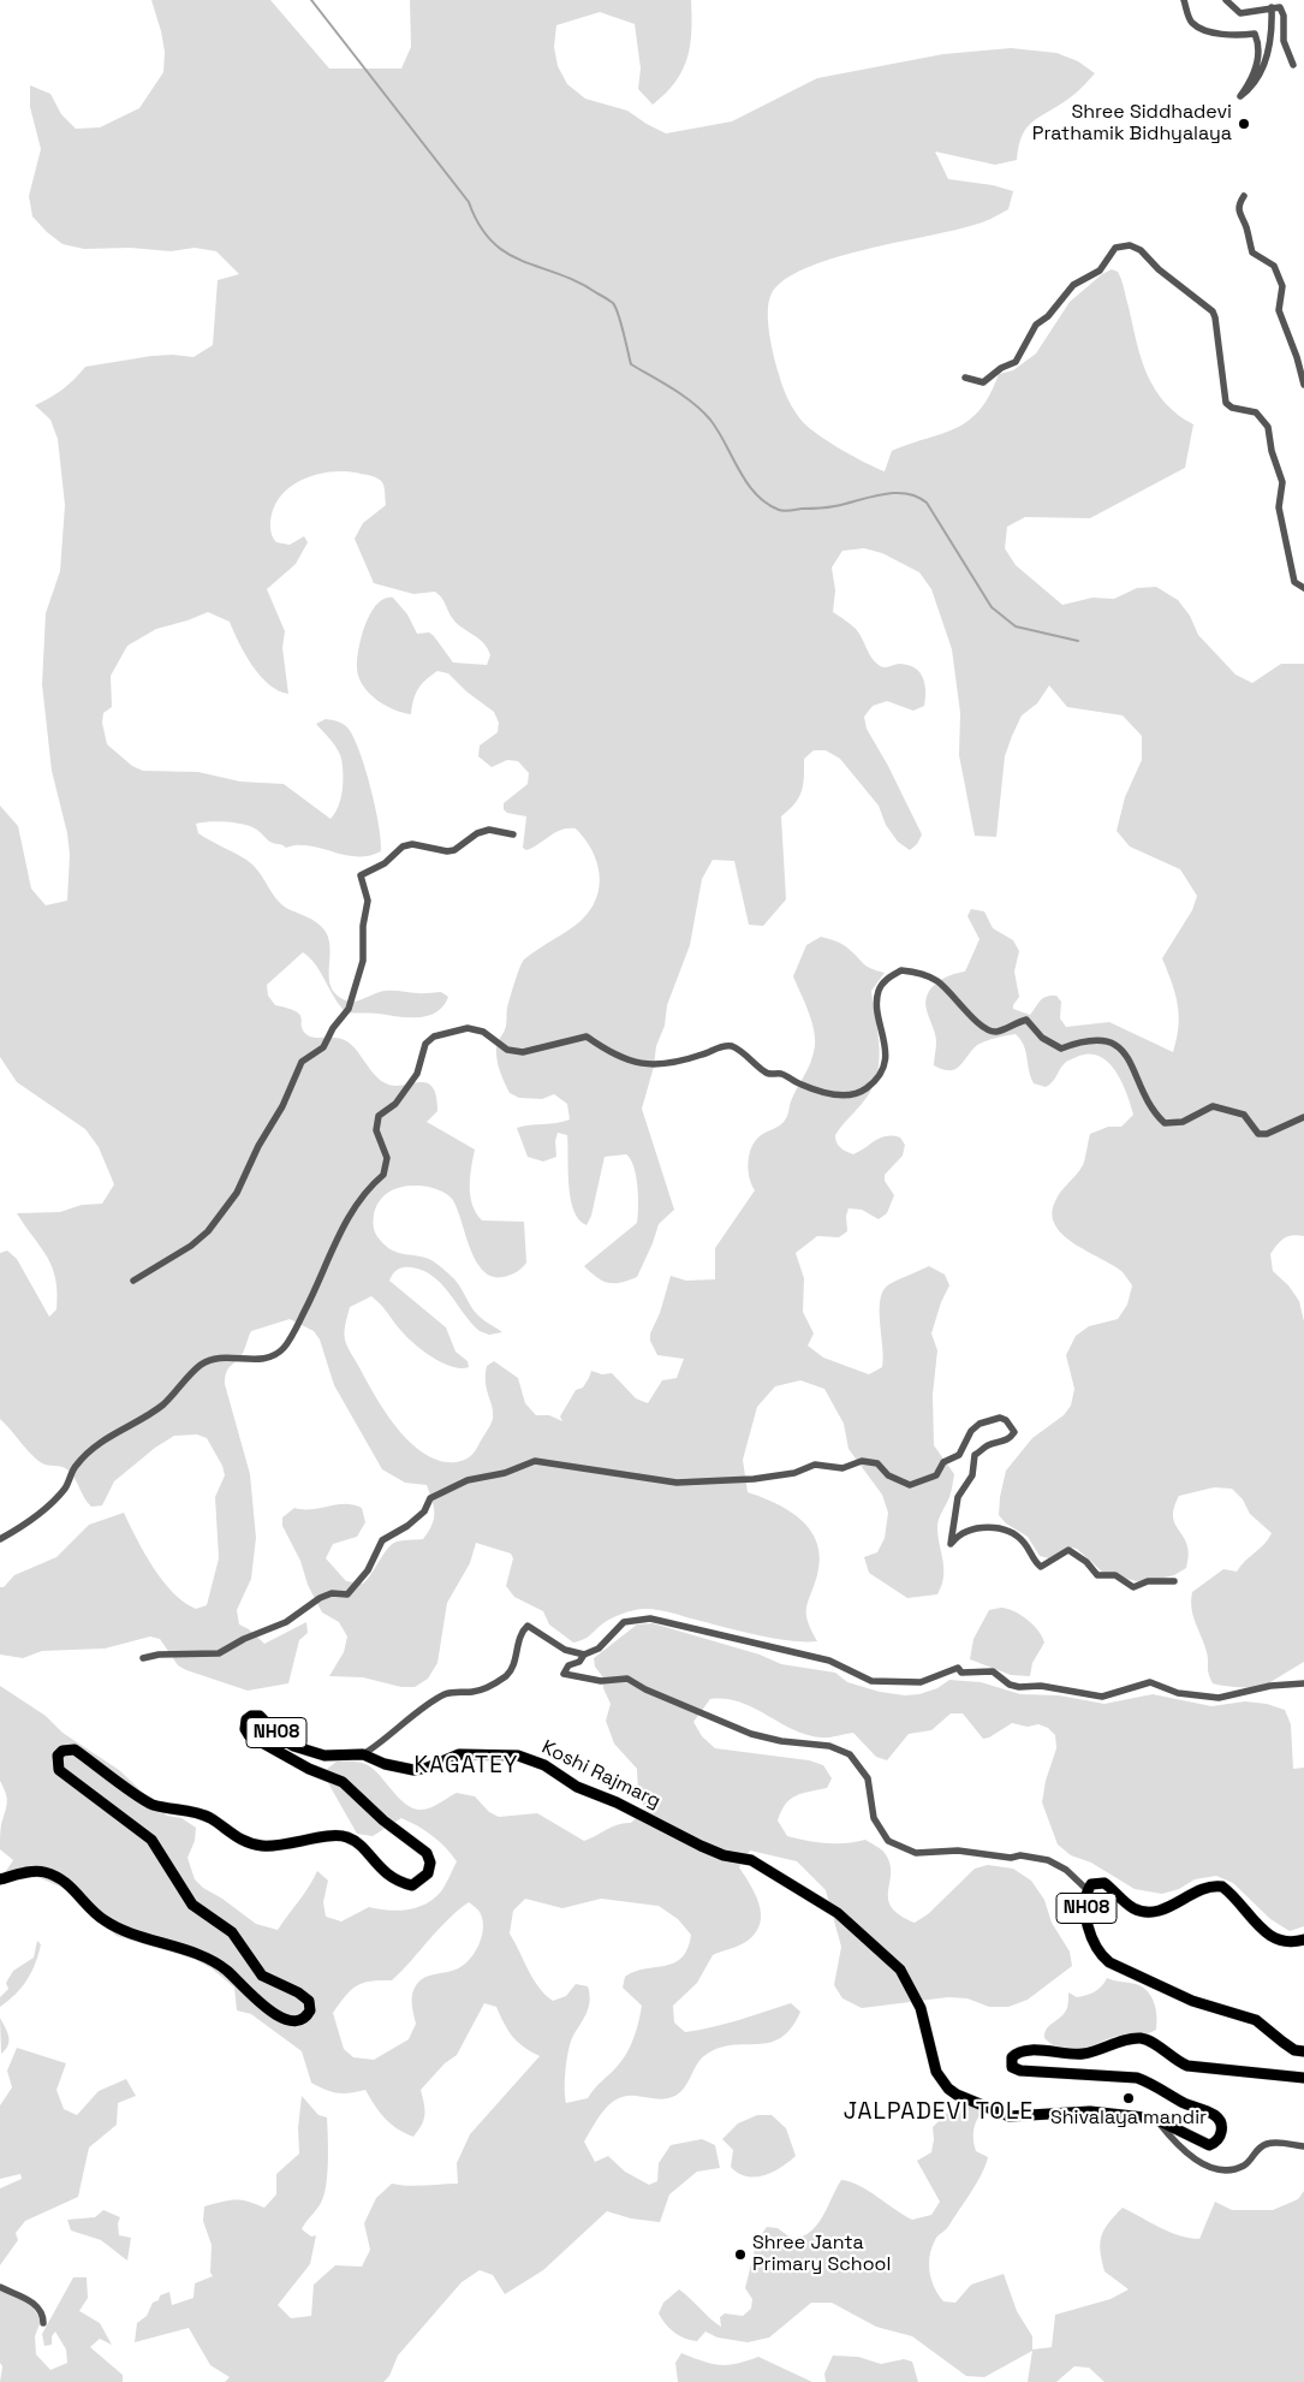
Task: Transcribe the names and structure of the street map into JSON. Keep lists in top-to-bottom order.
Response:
{
  "streets": {
    "main road": ["NH08", "Koshi Rajmarg"]
  },
  "districts": ["KAGATEY", "JALPADEVI TOLE"],
  "places": ["Shree Siddhadevi Prathamik Bidhyalaya", "Shivalaya mandir", "Shree Janta Primary School"]
}
